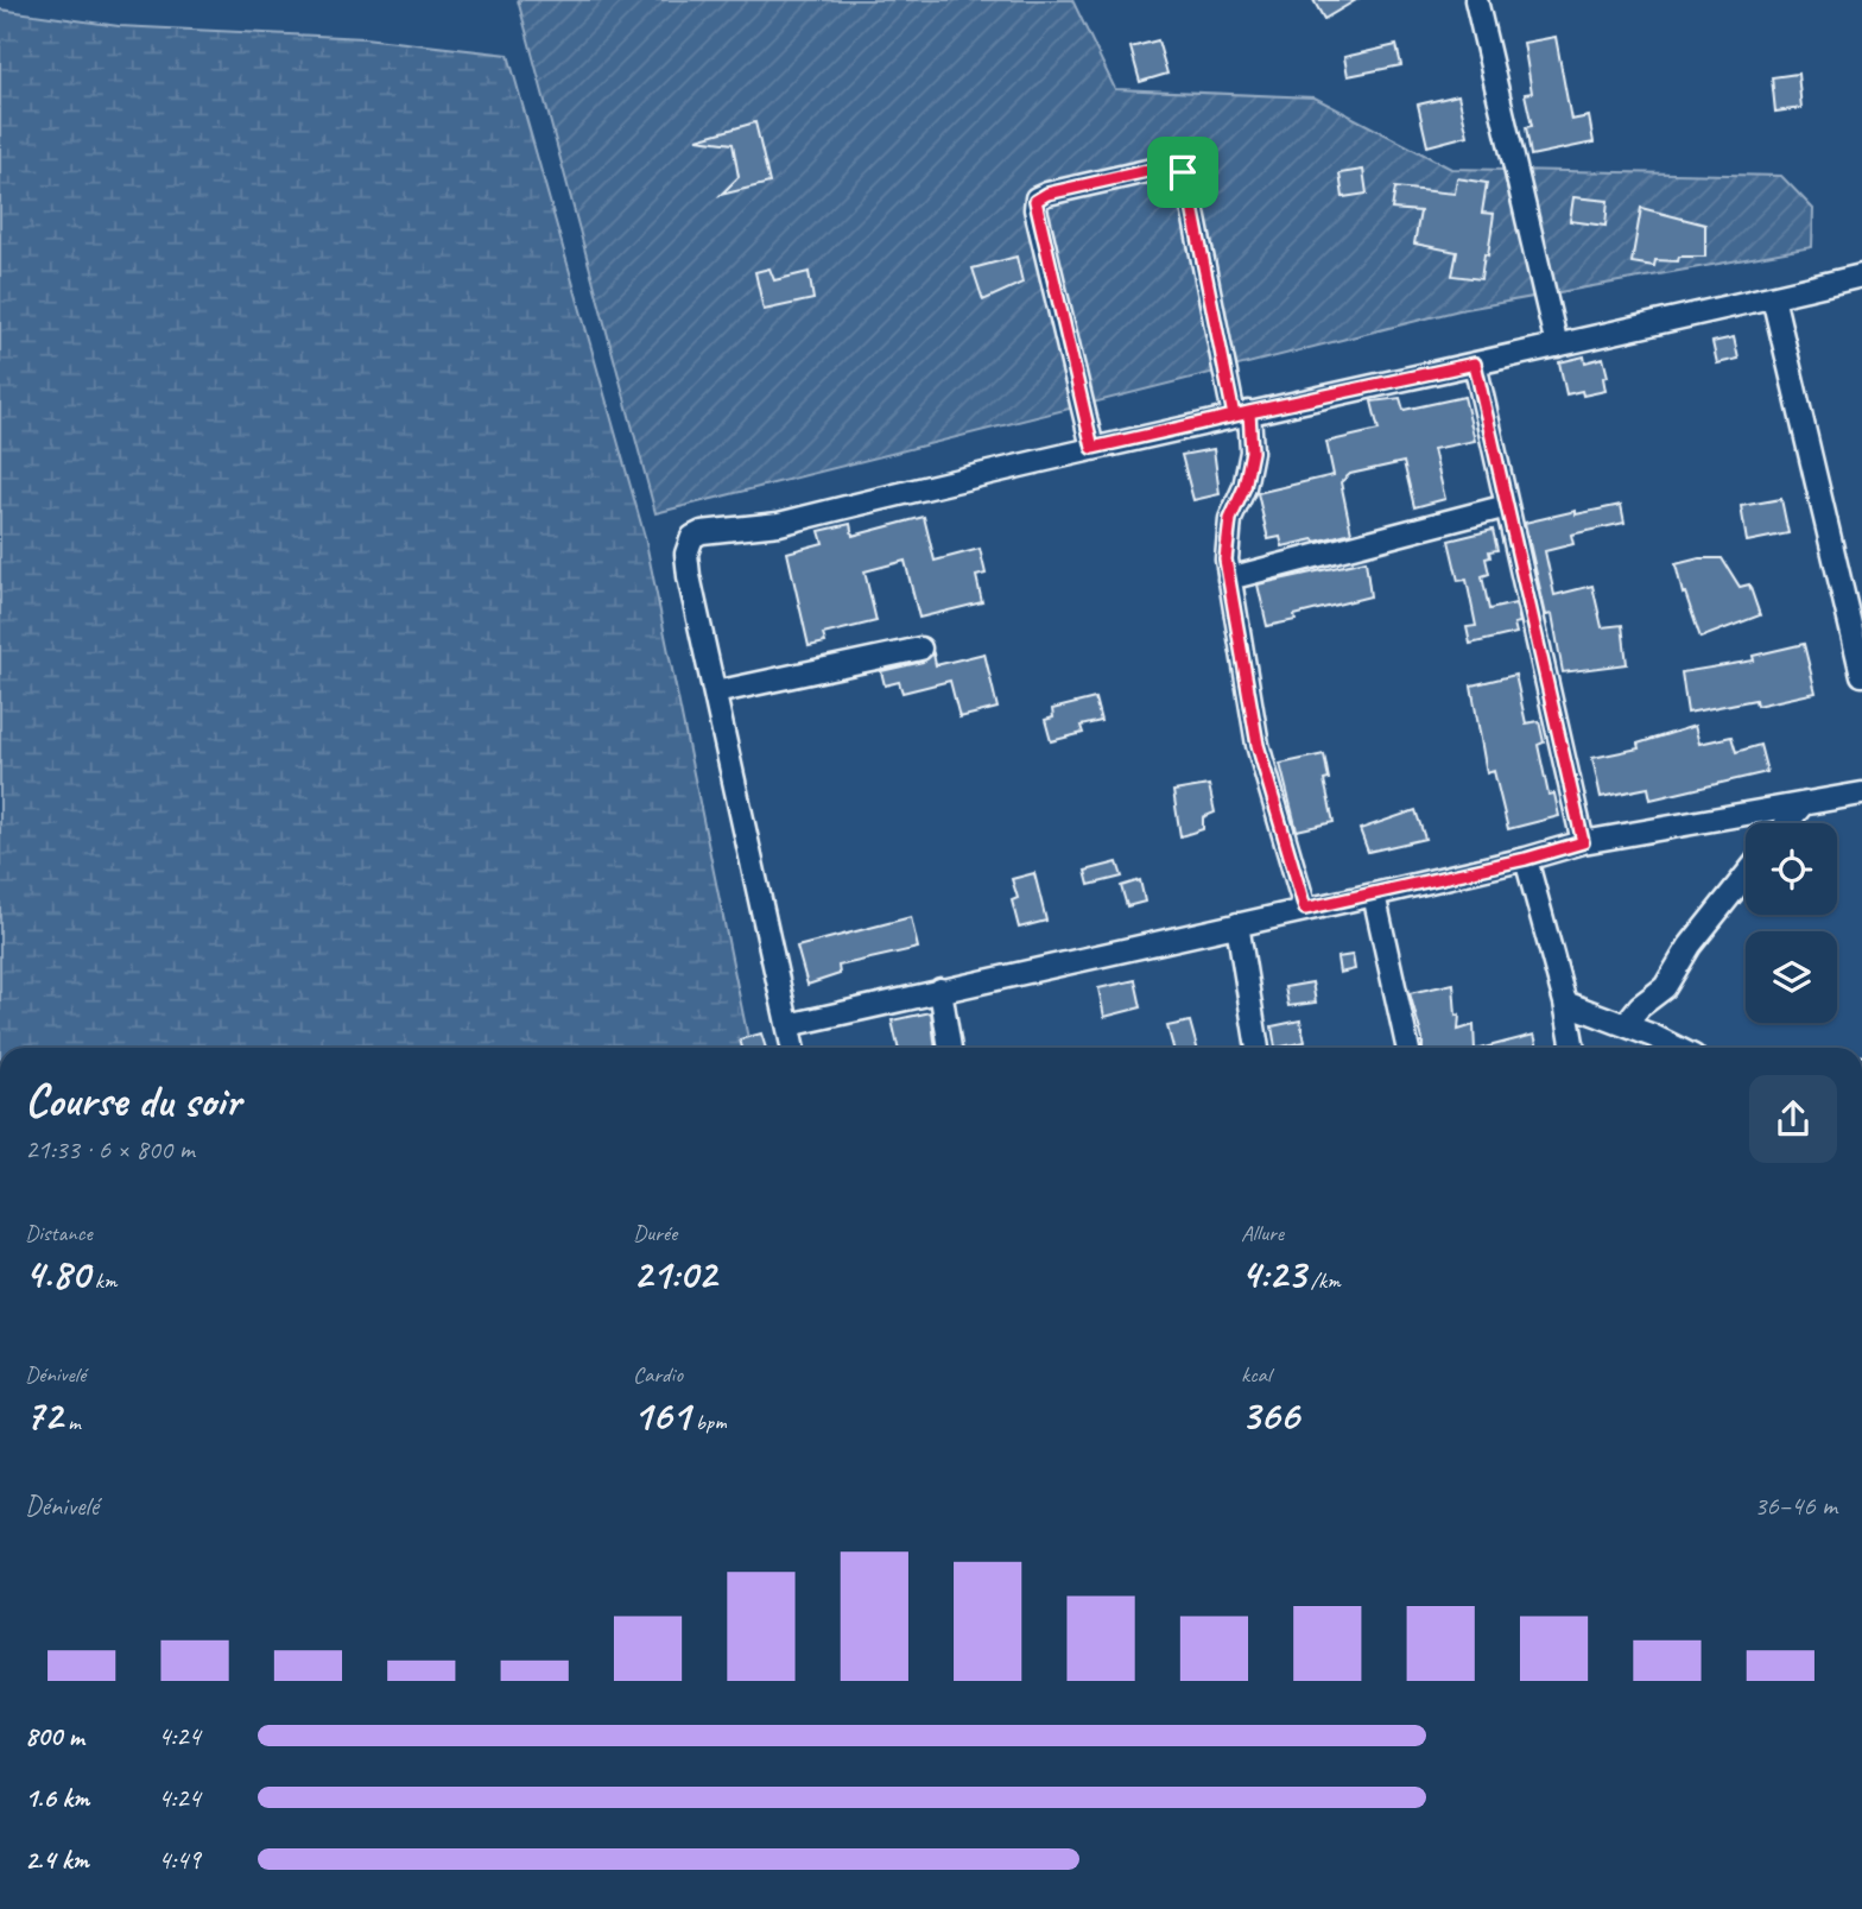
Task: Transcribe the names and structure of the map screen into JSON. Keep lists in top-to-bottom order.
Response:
{
  "page": {
    "heading": ["Course du soir", "21:33 · 6 × 800 m"],
    "stats": [
      ["Distance", "4.80 km"],
      ["Durée", "21:02"],
      ["Allure", "4:23 /km"],
      ["Dénivelé", "72 m"],
      ["Cardio", "161 bpm"],
      ["kcal", "366"]
    ],
    "chart": ["Dénivelé", "36–46 m"],
    "list": [
      {
        "name": "800 m",
        "note": "4:24"
      },
      {
        "name": "1.6 km",
        "note": "4:24"
      },
      {
        "name": "2.4 km",
        "note": "4:49"
      }
    ]
  }
}
